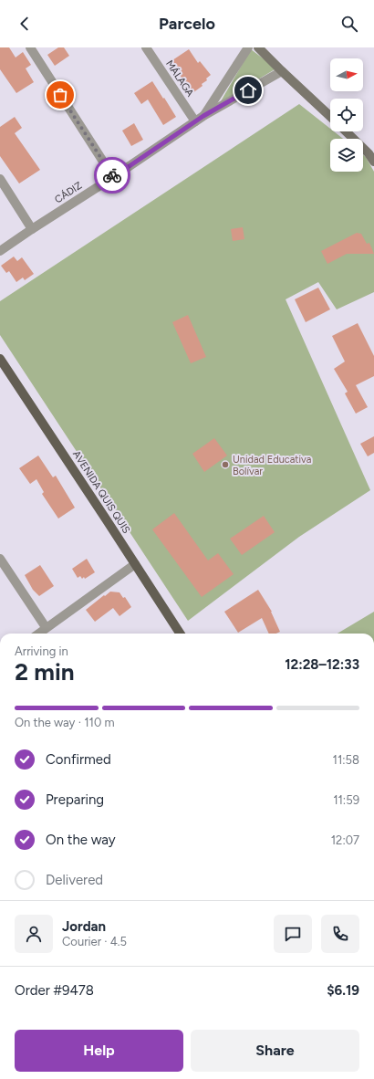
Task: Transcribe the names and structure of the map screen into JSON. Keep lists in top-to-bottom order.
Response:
{
  "streets": {
    "main road": ["AVENIDA QUIS QUIS"],
    "street": ["MÁLAGA", "CÁDIZ"]
  },
  "crossings": [
    ["MÁLAGA", "CÁDIZ"]
  ],
  "places": ["Unidad Educativa Bolívar"],
  "north": "right",
  "page": {
    "header": "Parcelo",
    "heading": ["2 min", "Arriving in", "12:28–12:33"],
    "panel": [
      "Jordan",
      "Courier · 4.5",
      "Order #9478",
      "$6.19"
    ],
    "bar": "On the way · 110 m",
    "list": [
      ["Confirmed", "11:58"],
      ["Preparing", "11:59"],
      ["On the way", "12:07"],
      "Delivered"
    ],
    "buttons": ["Help", "Share"]
  }
}
